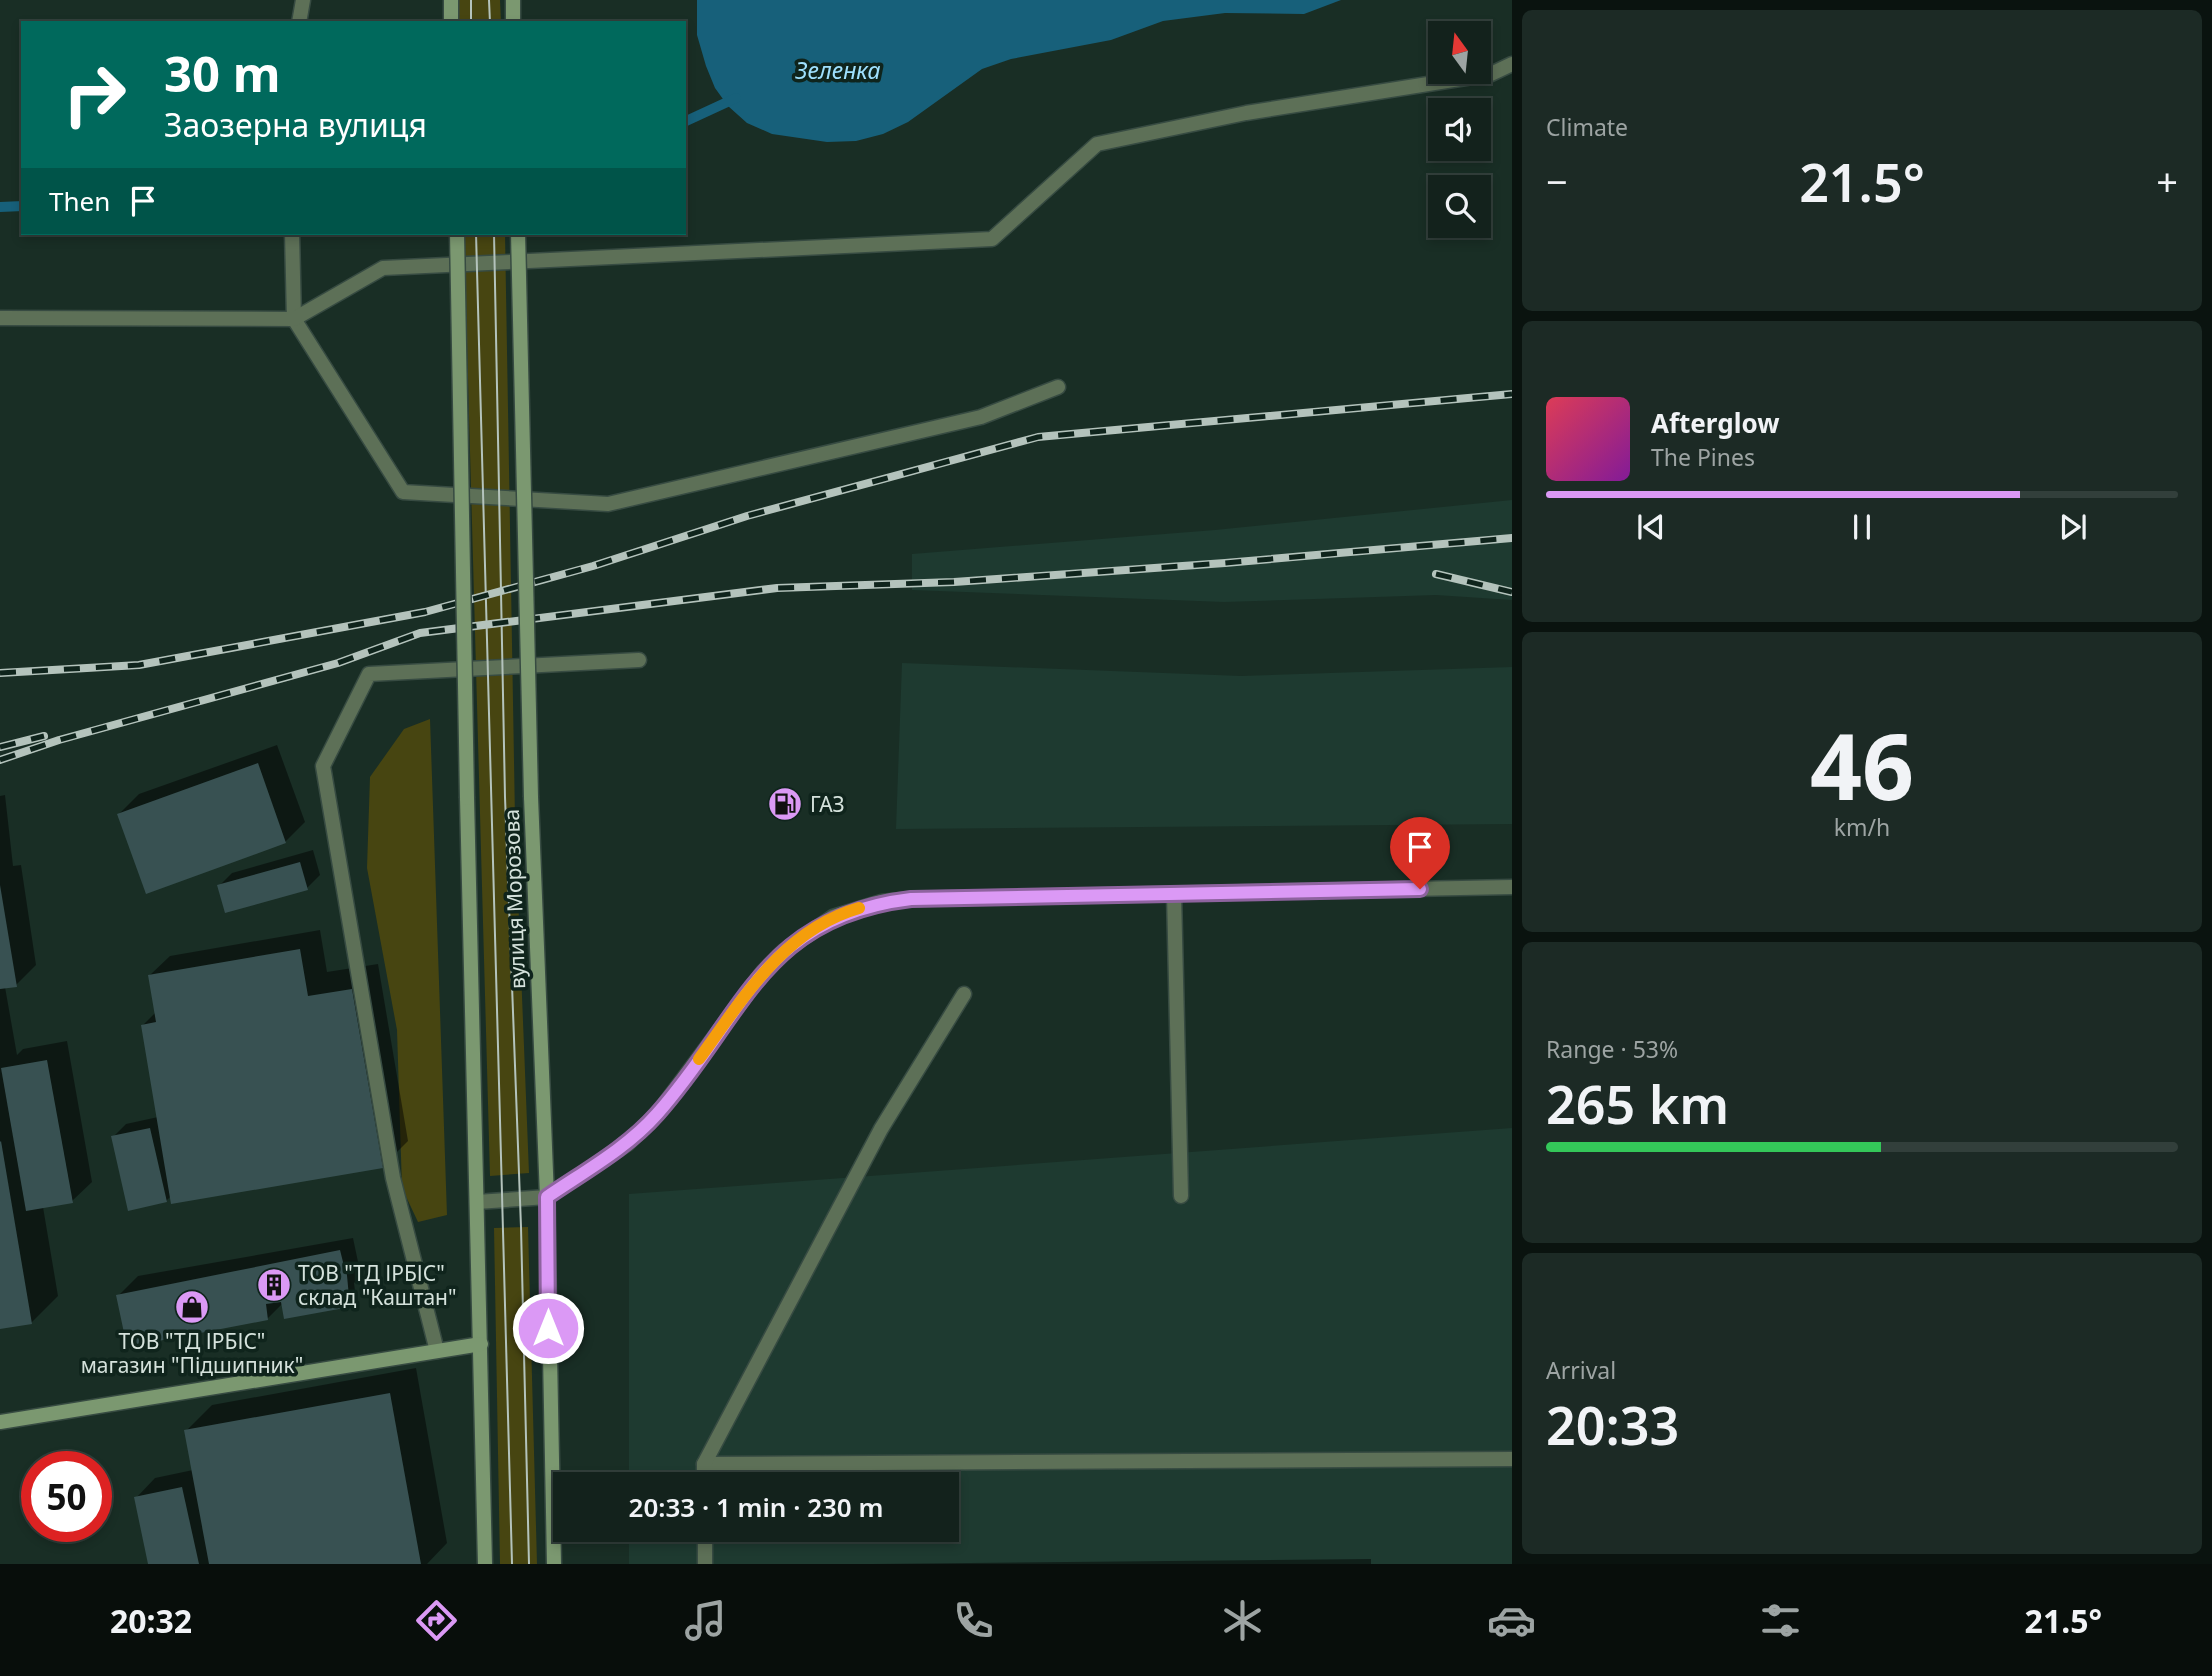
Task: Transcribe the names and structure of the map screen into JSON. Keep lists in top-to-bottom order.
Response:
{
  "streets": {
    "main road": ["вулиця Морозова"]
  },
  "water": ["Зеленка"],
  "places": {
    "fuel station": ["ГАЗ"],
    "building": ["ТОВ \"ТД ІРБІС\" склад \"Каштан\""],
    "shop": ["ТОВ \"ТД ІРБІС\" магазин \"Підшипник\""]
  },
  "north": "top",
  "page": {
    "tile": [
      "Climate",
      ["46", "km/h"],
      ["Range · 53%", "265 km"],
      ["Arrival", "20:33"]
    ],
    "turn": ["30 m", "Заозерна вулиця"],
    "heat": ["−", "21.5°", "+"],
    "then": "Then",
    "song": ["Afterglow", "The Pines"],
    "limit": "50",
    "trip": "20:33 · 1 min · 230 m",
    "tabs": ["20:32", "21.5°"]
  }
}
